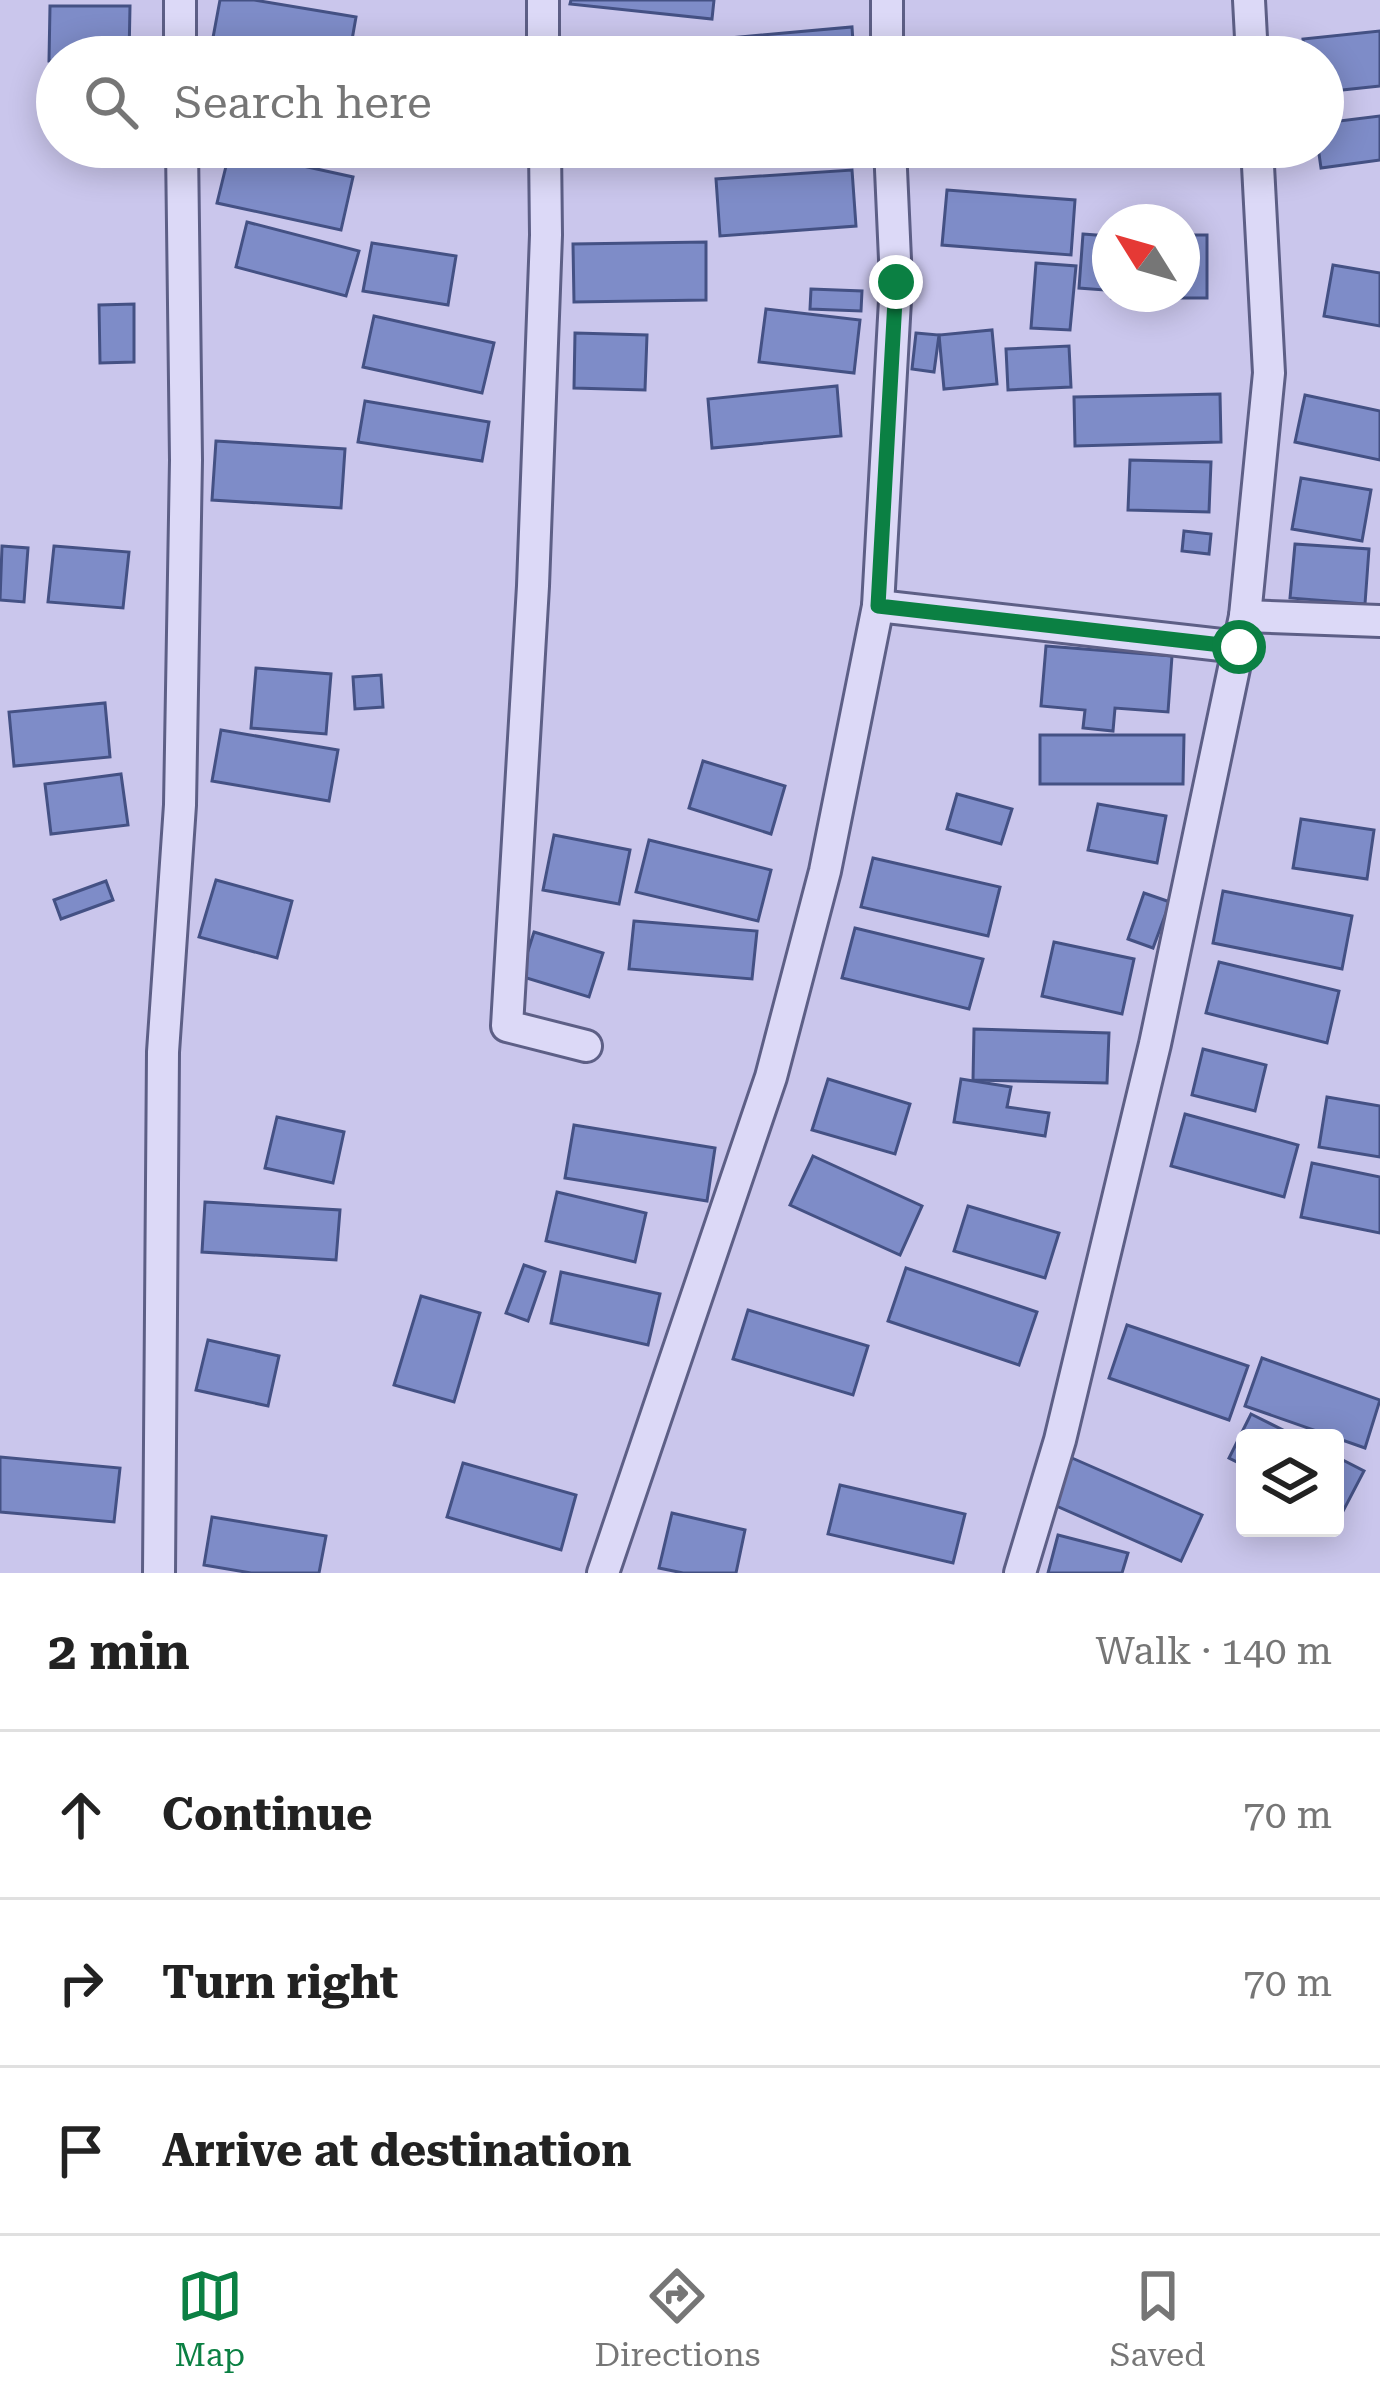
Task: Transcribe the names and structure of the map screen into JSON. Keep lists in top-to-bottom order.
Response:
{
  "north": "top left",
  "page": {
    "search": "Search here",
    "heading": ["2 min", "Walk · 140 m"],
    "list": [
      ["Continue", "70 m"],
      ["Turn right", "70 m"],
      "Arrive at destination"
    ],
    "nav": ["Map", "Directions", "Saved"]
  }
}
